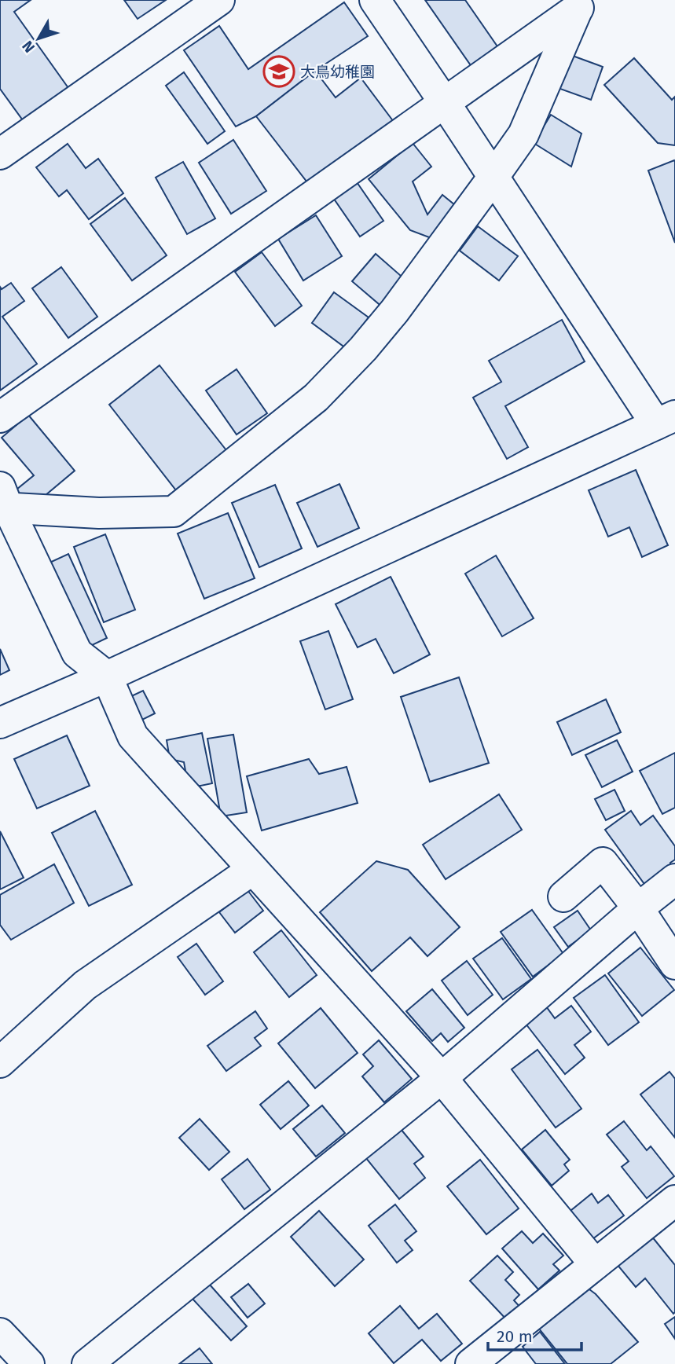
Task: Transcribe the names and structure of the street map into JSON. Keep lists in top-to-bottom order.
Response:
{
  "places": {
    "school or university": ["大鳥幼稚園"]
  },
  "scale_bar": "20 m",
  "north": "bottom left"
}
